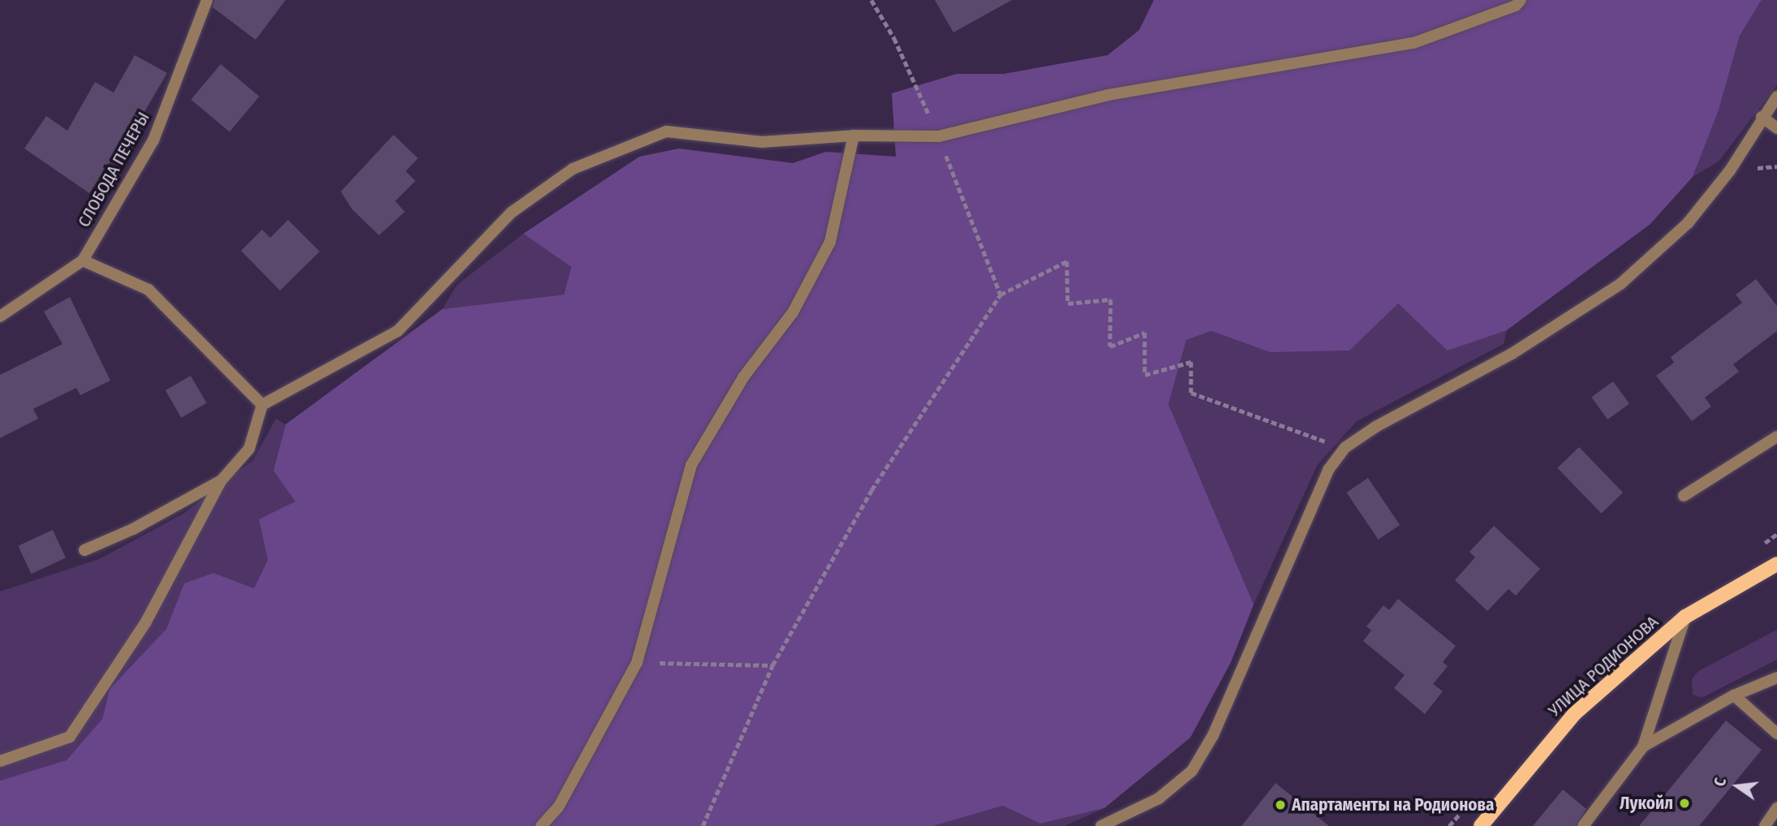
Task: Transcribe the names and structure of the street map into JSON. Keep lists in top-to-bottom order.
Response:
{
  "streets": {
    "main road": ["УЛИЦА РОДИОНОВА"],
    "street": ["СЛОБОДА ПЕЧЕРЫ"]
  },
  "places": ["Лукойл", "Апартаменты на Родионова"],
  "north": "left"
}
